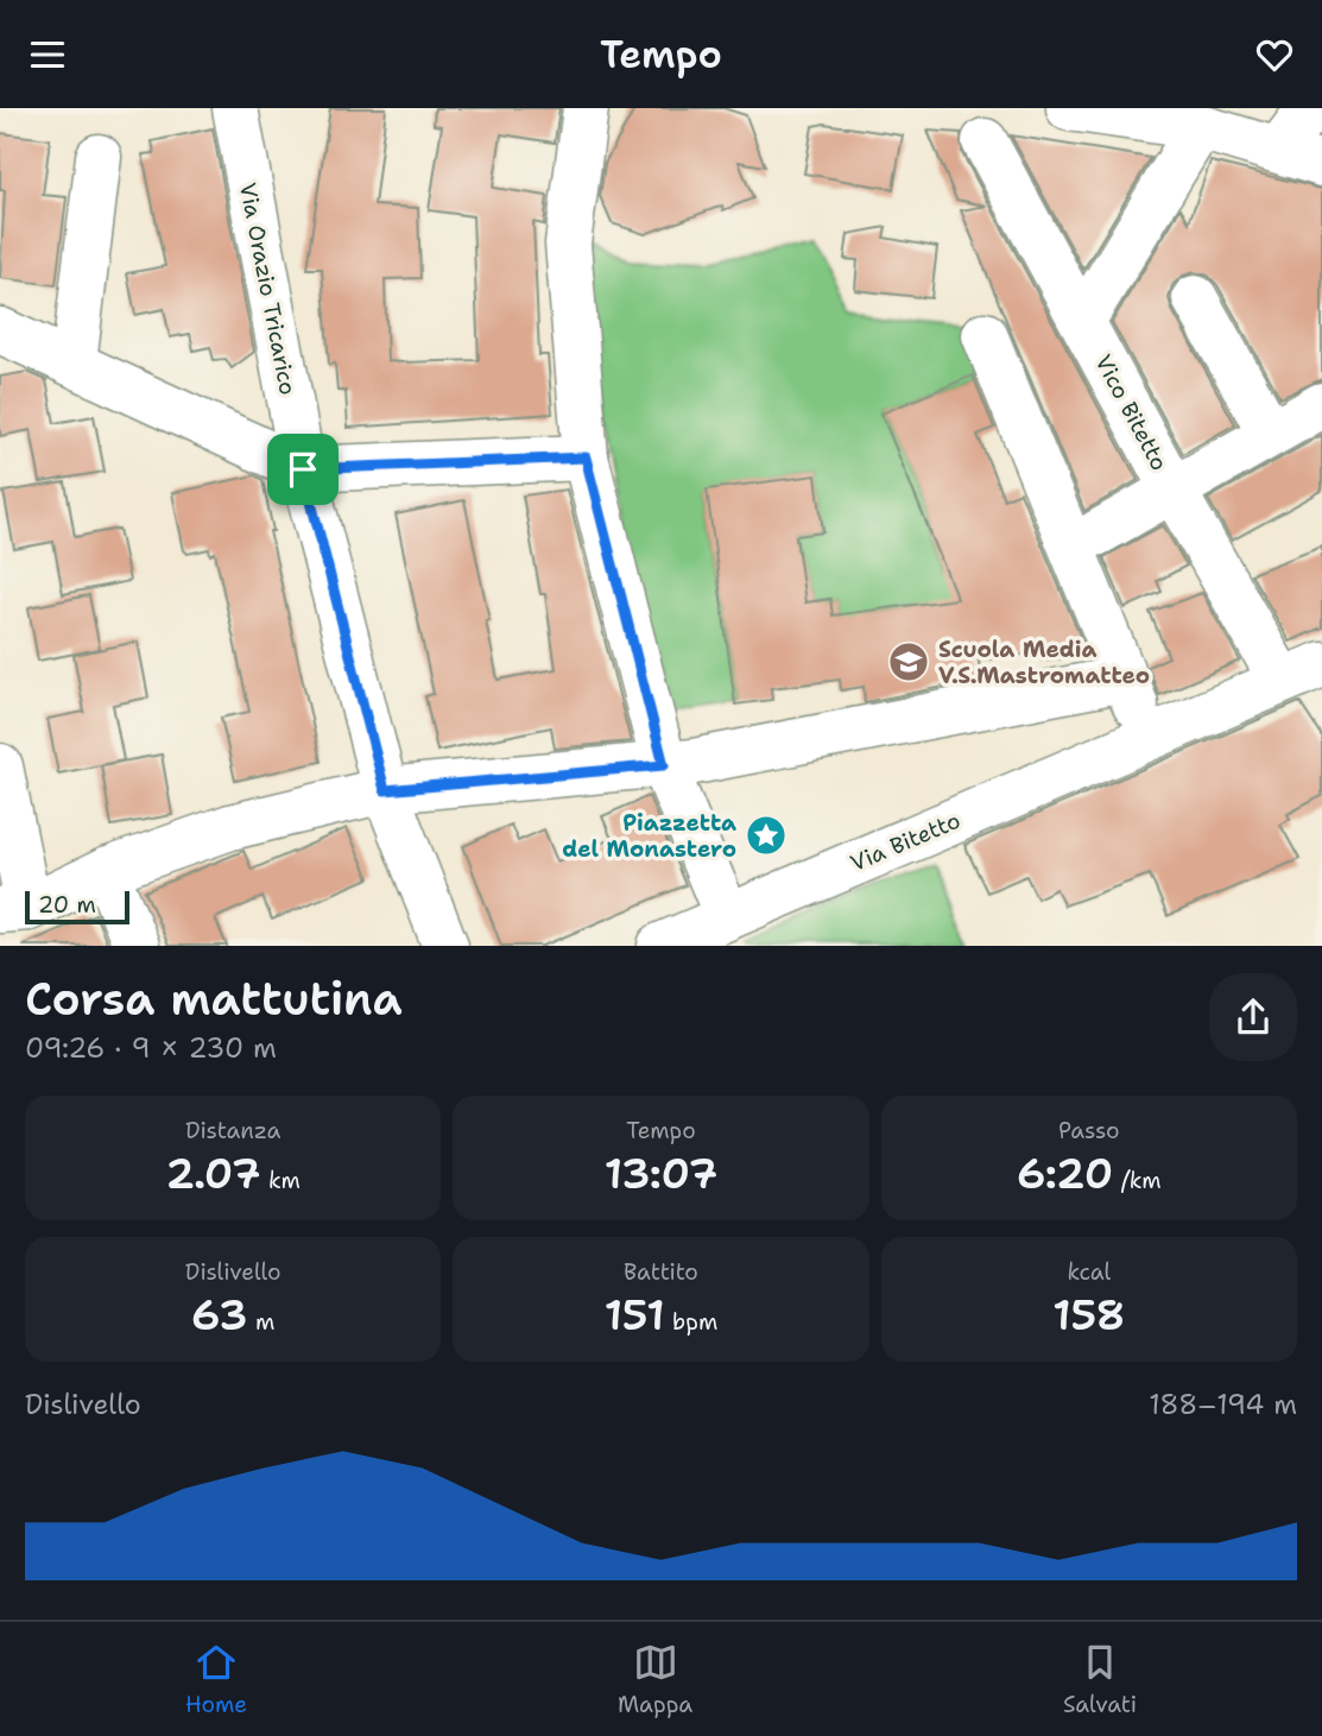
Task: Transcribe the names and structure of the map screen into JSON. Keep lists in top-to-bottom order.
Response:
{
  "streets": {
    "street": ["Via Orazio Tricarico", "Vico Bitetto", "Via Bitetto"]
  },
  "crossings": [
    ["Vico Bitetto", "Via Bitetto"]
  ],
  "places": {
    "school or university": ["Scuola Media V.S.Mastromatteo"],
    "place": ["Piazzetta del Monastero"]
  },
  "scale_bar": "20 m",
  "page": {
    "header": "Tempo",
    "scale": "20 m",
    "heading": ["Corsa mattutina", "09:26 · 9 × 230 m"],
    "stats": [
      ["Distanza", "2.07 km"],
      ["Tempo", "13:07"],
      ["Passo", "6:20 /km"],
      ["Dislivello", "63 m"],
      ["Battito", "151 bpm"],
      ["kcal", "158"]
    ],
    "chart": ["Dislivello", "188–194 m"],
    "tabs": ["Home", "Mappa", "Salvati"]
  }
}
